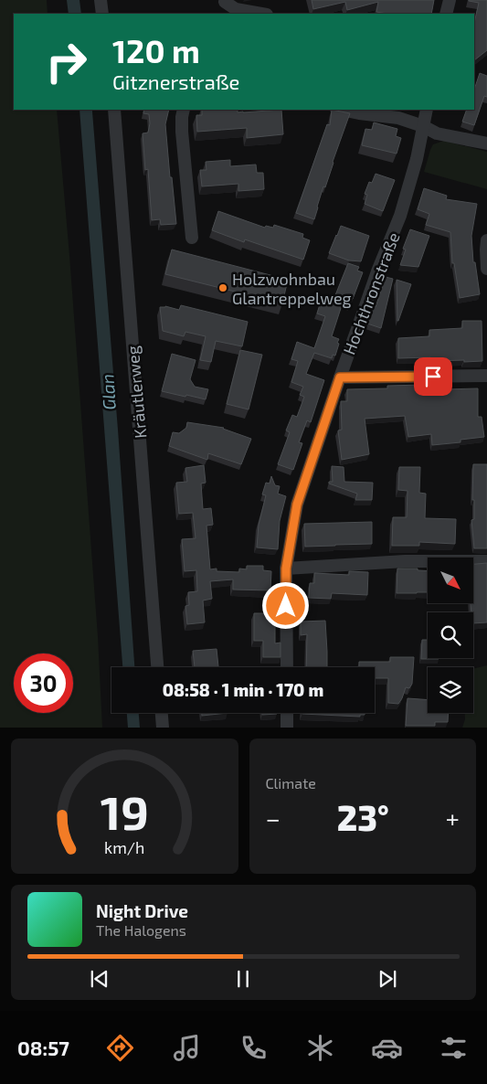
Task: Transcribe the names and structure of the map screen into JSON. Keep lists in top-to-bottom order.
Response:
{
  "streets": {
    "street": ["Hochthronstraße", "Kräutlerweg"]
  },
  "water": ["Glan"],
  "places": ["Holzwohnbau Glantreppelweg"],
  "north": "bottom right",
  "page": {
    "turn": ["120 m", "Gitznerstraße"],
    "limit": "30",
    "trip": "08:58 · 1 min · 170 m",
    "tile": "Climate",
    "heat": ["−", "23°", "+"],
    "song": ["Night Drive", "The Halogens"],
    "tabs": "08:57",
    "gauge": ["19", "km/h"]
  }
}
